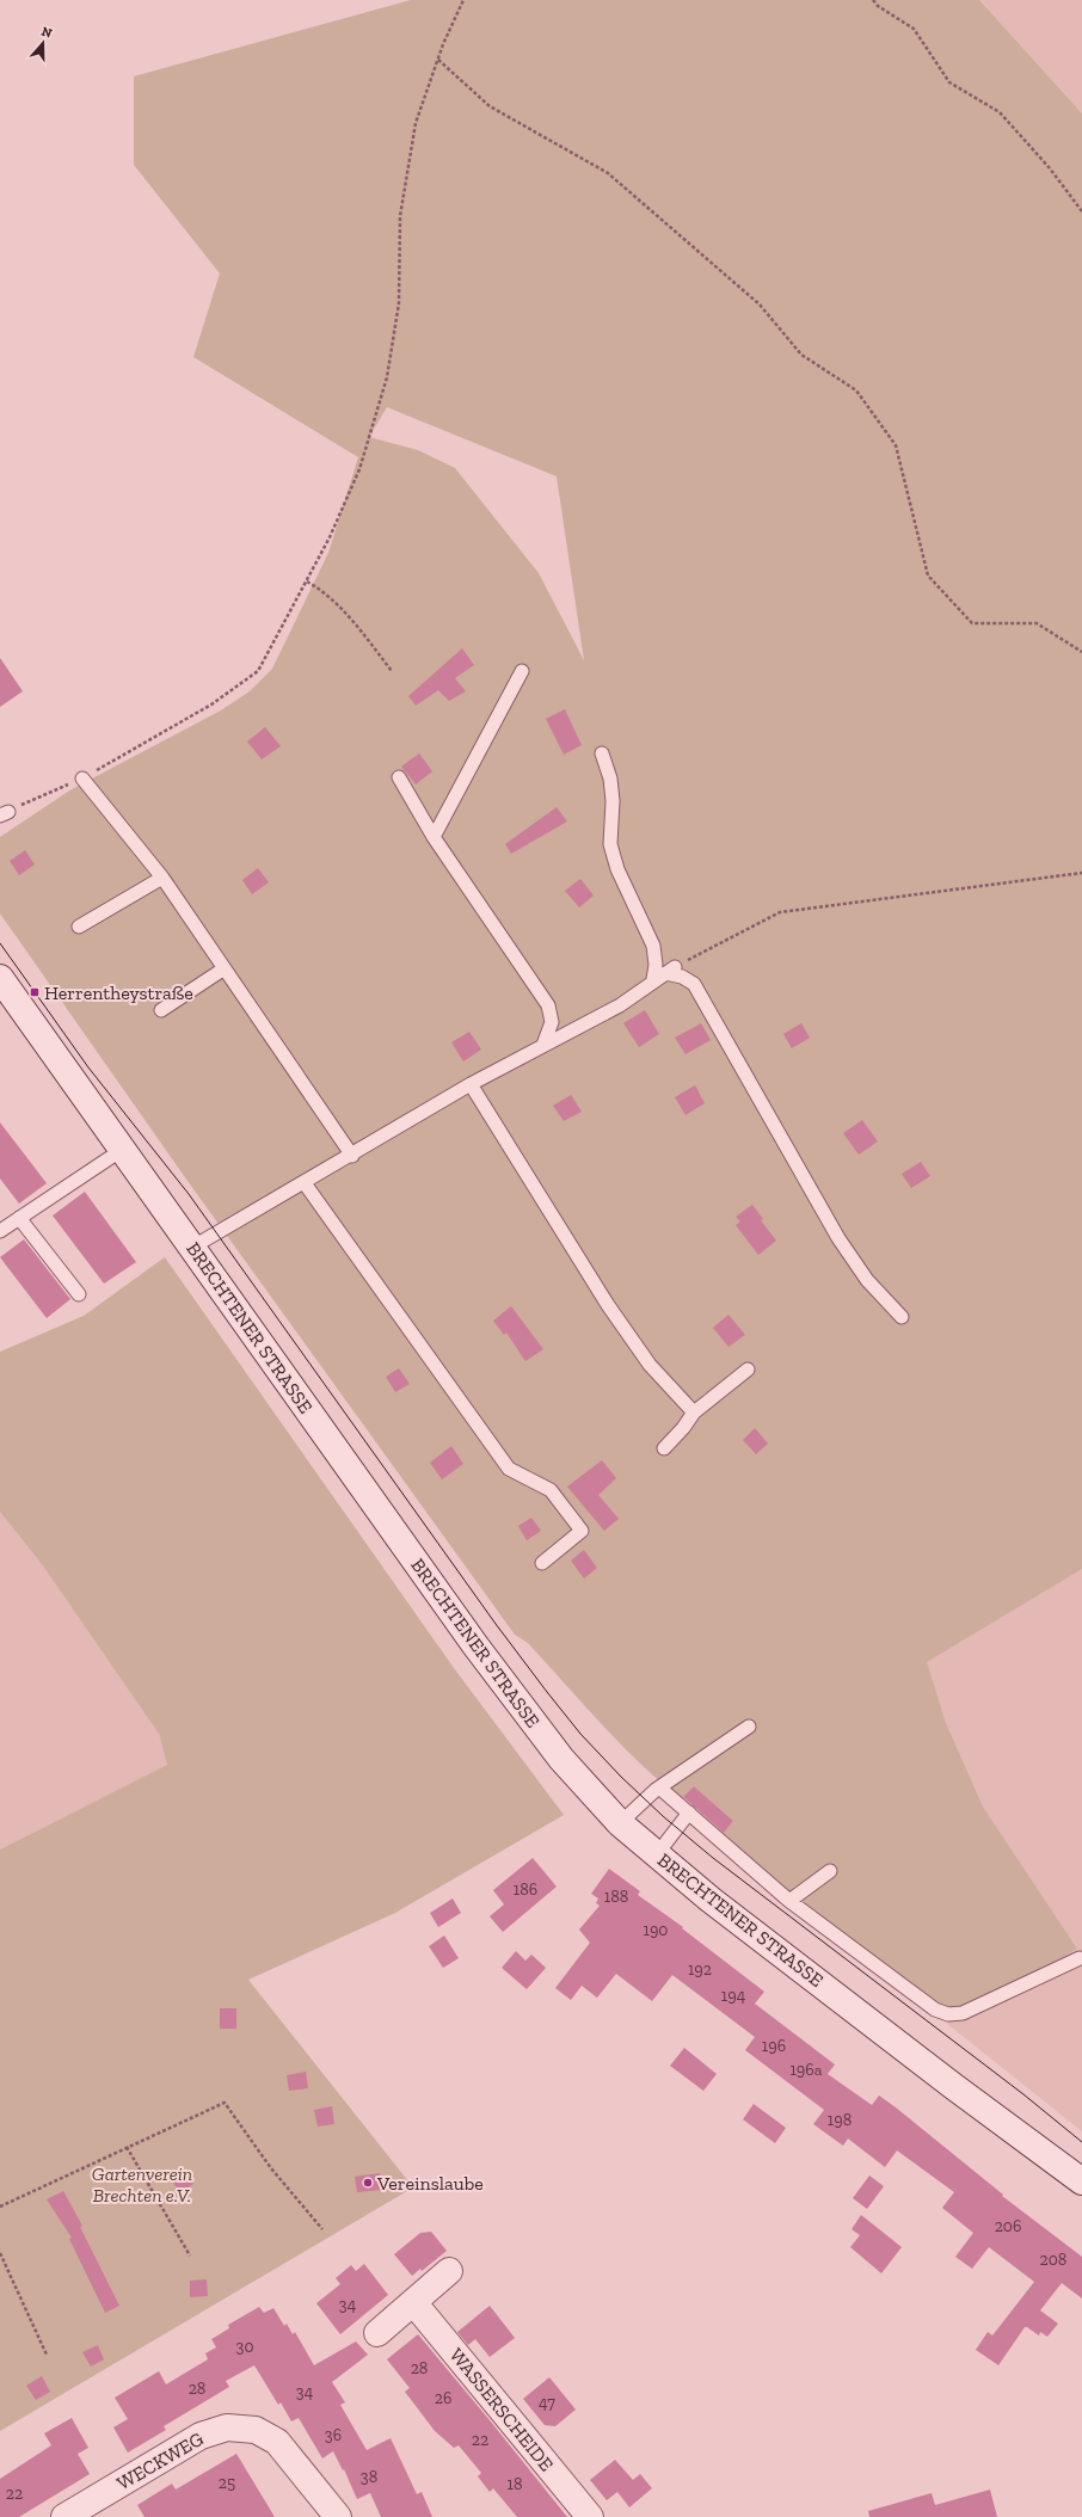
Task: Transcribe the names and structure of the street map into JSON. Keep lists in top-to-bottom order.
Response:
{
  "streets": {
    "main road": ["BRECHTENER STRASSE", "WASSERSCHEIDE", "WECKWEG"]
  },
  "parks": ["Gartenverein Brechten e.V."],
  "places": {
    "transit": ["Herrentheystraße"],
    "other": ["Vereinslaube"]
  },
  "house_numbers": [
    "186",
    "188",
    "190",
    "192",
    "194",
    "196",
    "196a",
    "198",
    "206",
    "208",
    "34",
    "30",
    "28",
    "28",
    "34",
    "26",
    "47",
    "36",
    "22",
    "38",
    "25",
    "18",
    "22"
  ],
  "north": "top"
}
